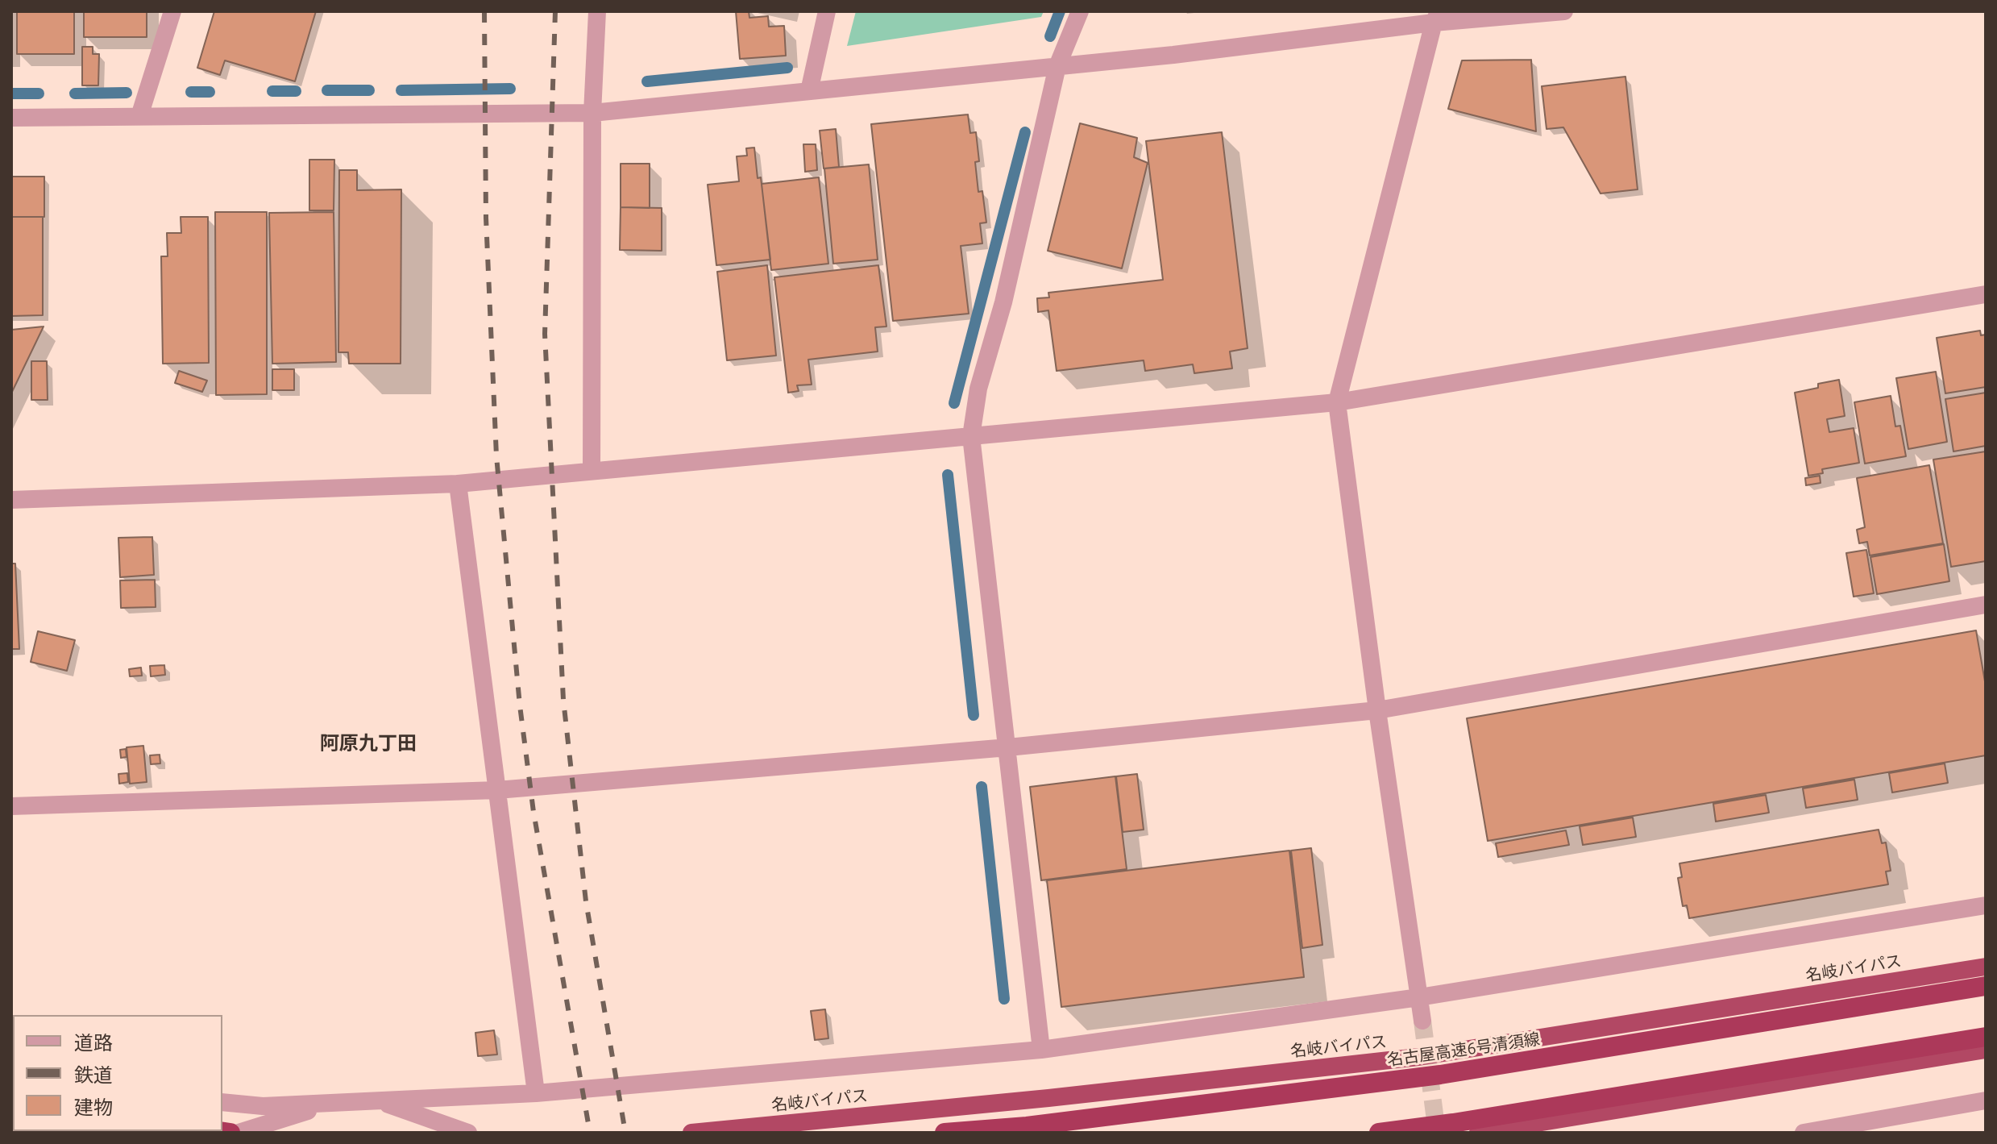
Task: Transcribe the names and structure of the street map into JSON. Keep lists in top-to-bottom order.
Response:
{
  "streets": {
    "highway": ["名岐バイパス", "名古屋高速6号清須線"]
  },
  "districts": ["阿原九丁田"],
  "legend": ["道路", "鉄道", "建物"]
}
